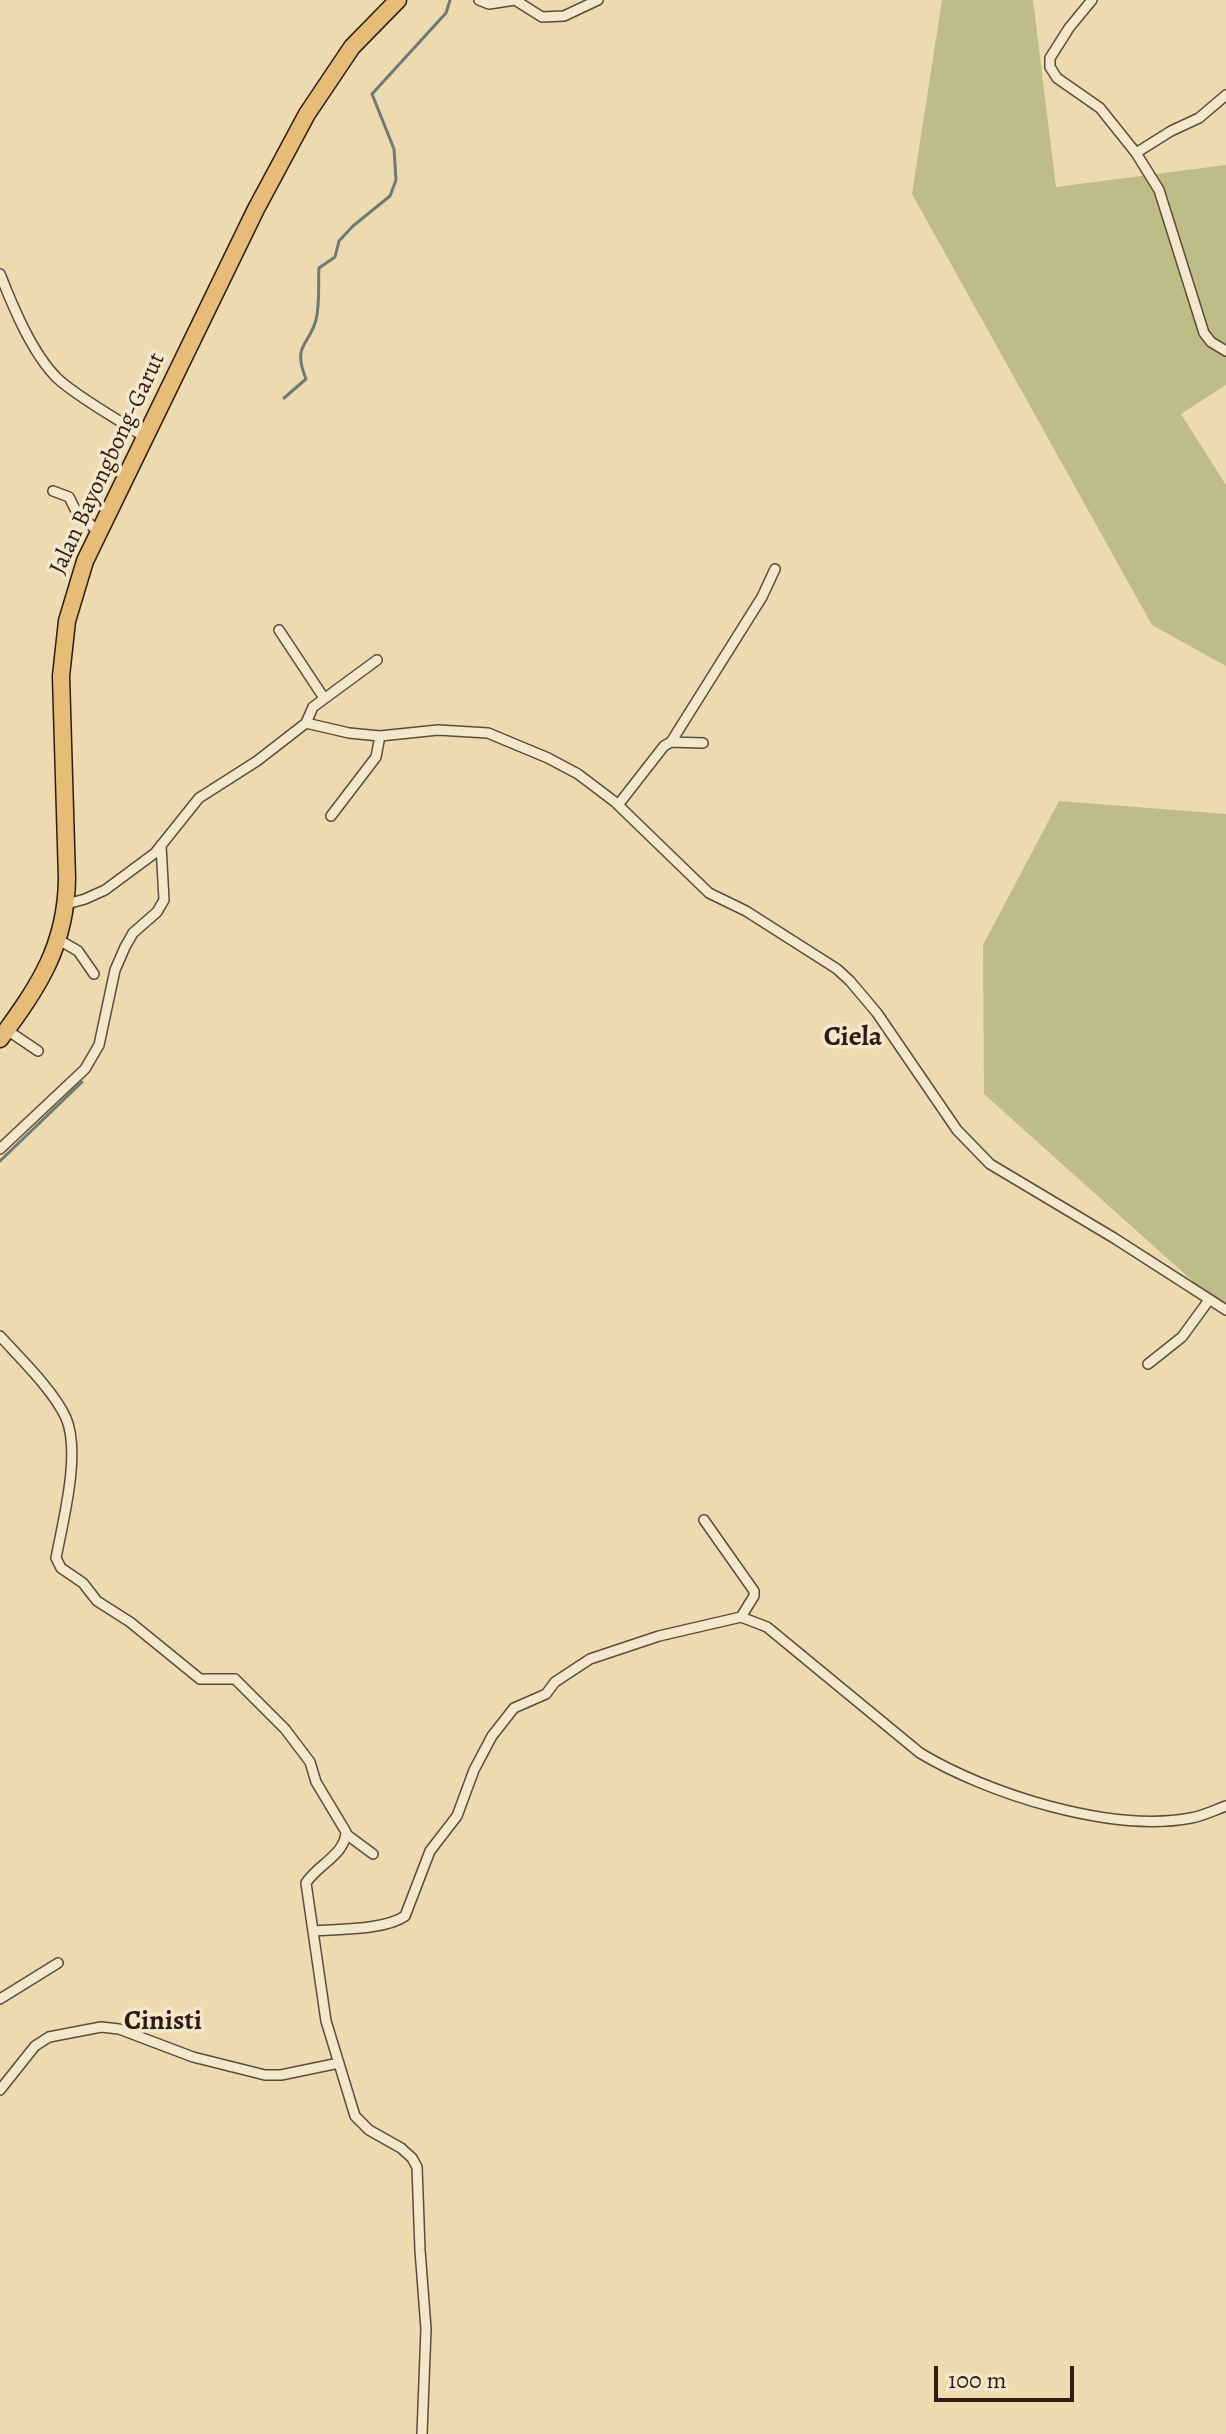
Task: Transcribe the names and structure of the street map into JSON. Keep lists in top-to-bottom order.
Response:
{
  "streets": {
    "main road": ["Jalan Bayongbong-Garut"]
  },
  "districts": ["Ciela", "Cinisti"],
  "scale_bar": "100 m"
}
